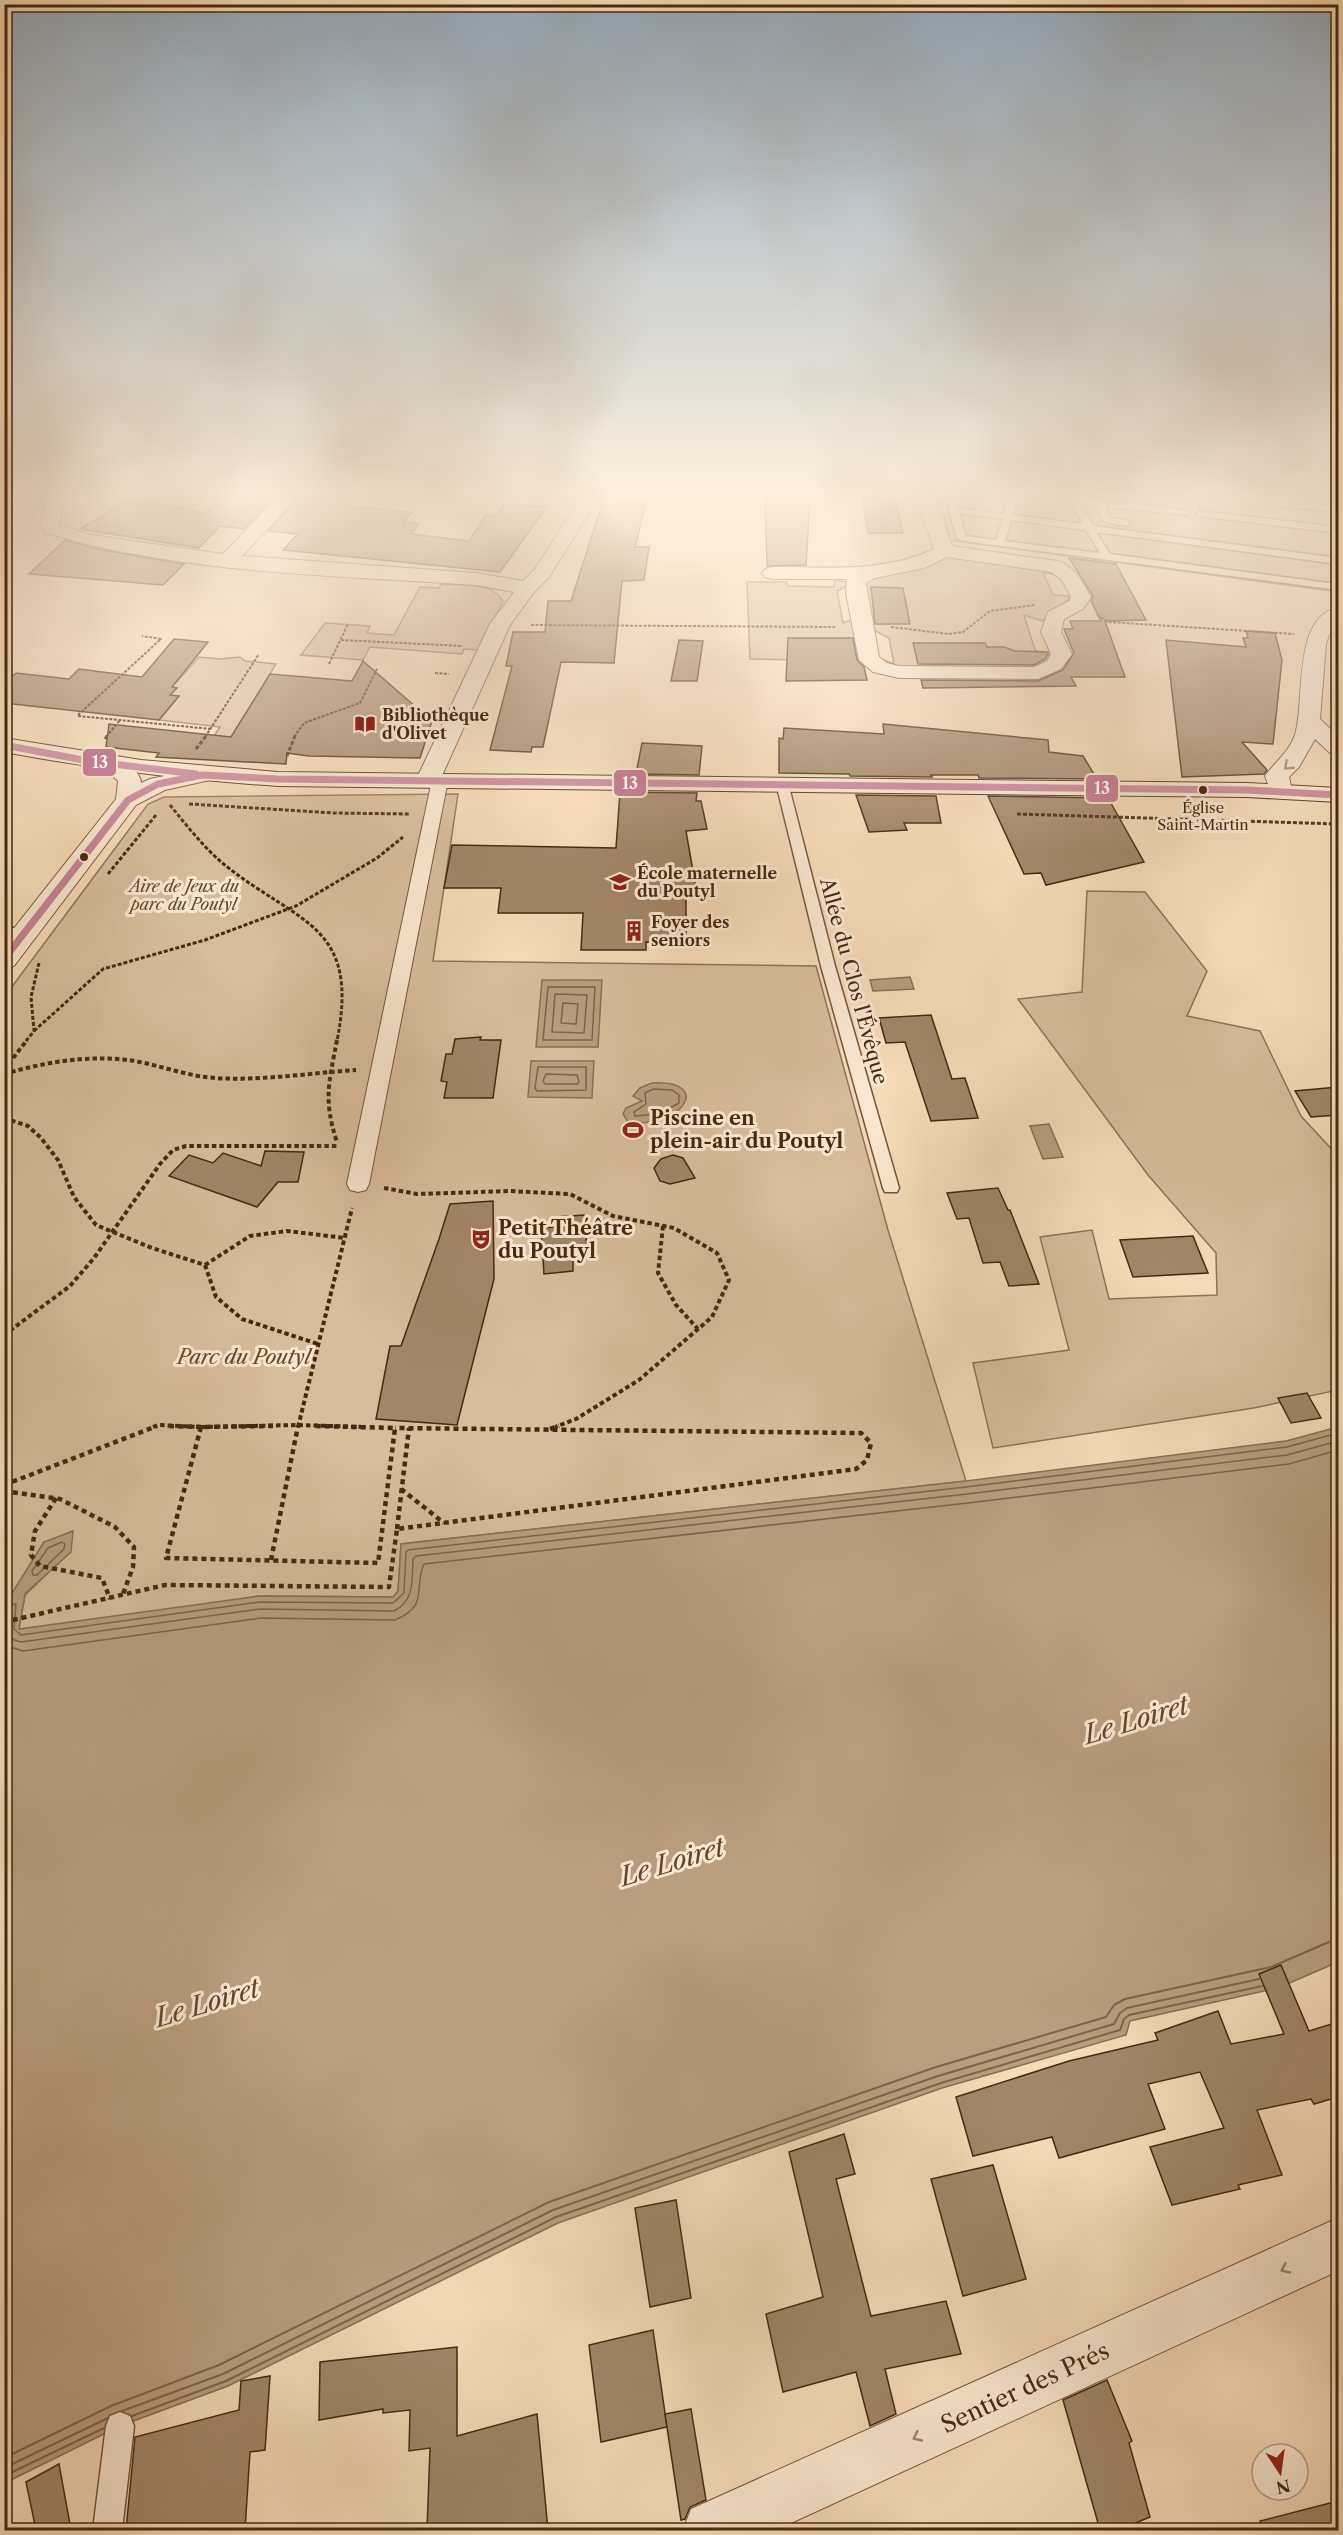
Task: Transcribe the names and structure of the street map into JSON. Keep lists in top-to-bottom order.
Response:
{
  "streets": {
    "street": ["Sentier des Prés"],
    "lane": ["Allée du Clos l'Évêque"]
  },
  "one_way": ["Sentier des Prés"],
  "water": ["Le Loiret"],
  "parks": ["Aire de Jeux du parc du Poutyl", "Parc du Poutyl"],
  "places": {
    "library": ["Bibliothèque d'Olivet"],
    "other": ["Église Saint-Martin"],
    "school or university": ["École maternelle du Poutyl"],
    "building": ["Foyer des seniors"],
    "sports": ["Piscine en plein-air du Poutyl"],
    "theatre": ["Petit Théâtre du Poutyl"]
  },
  "lines": ["transit line 13"],
  "north": "bottom"
}
